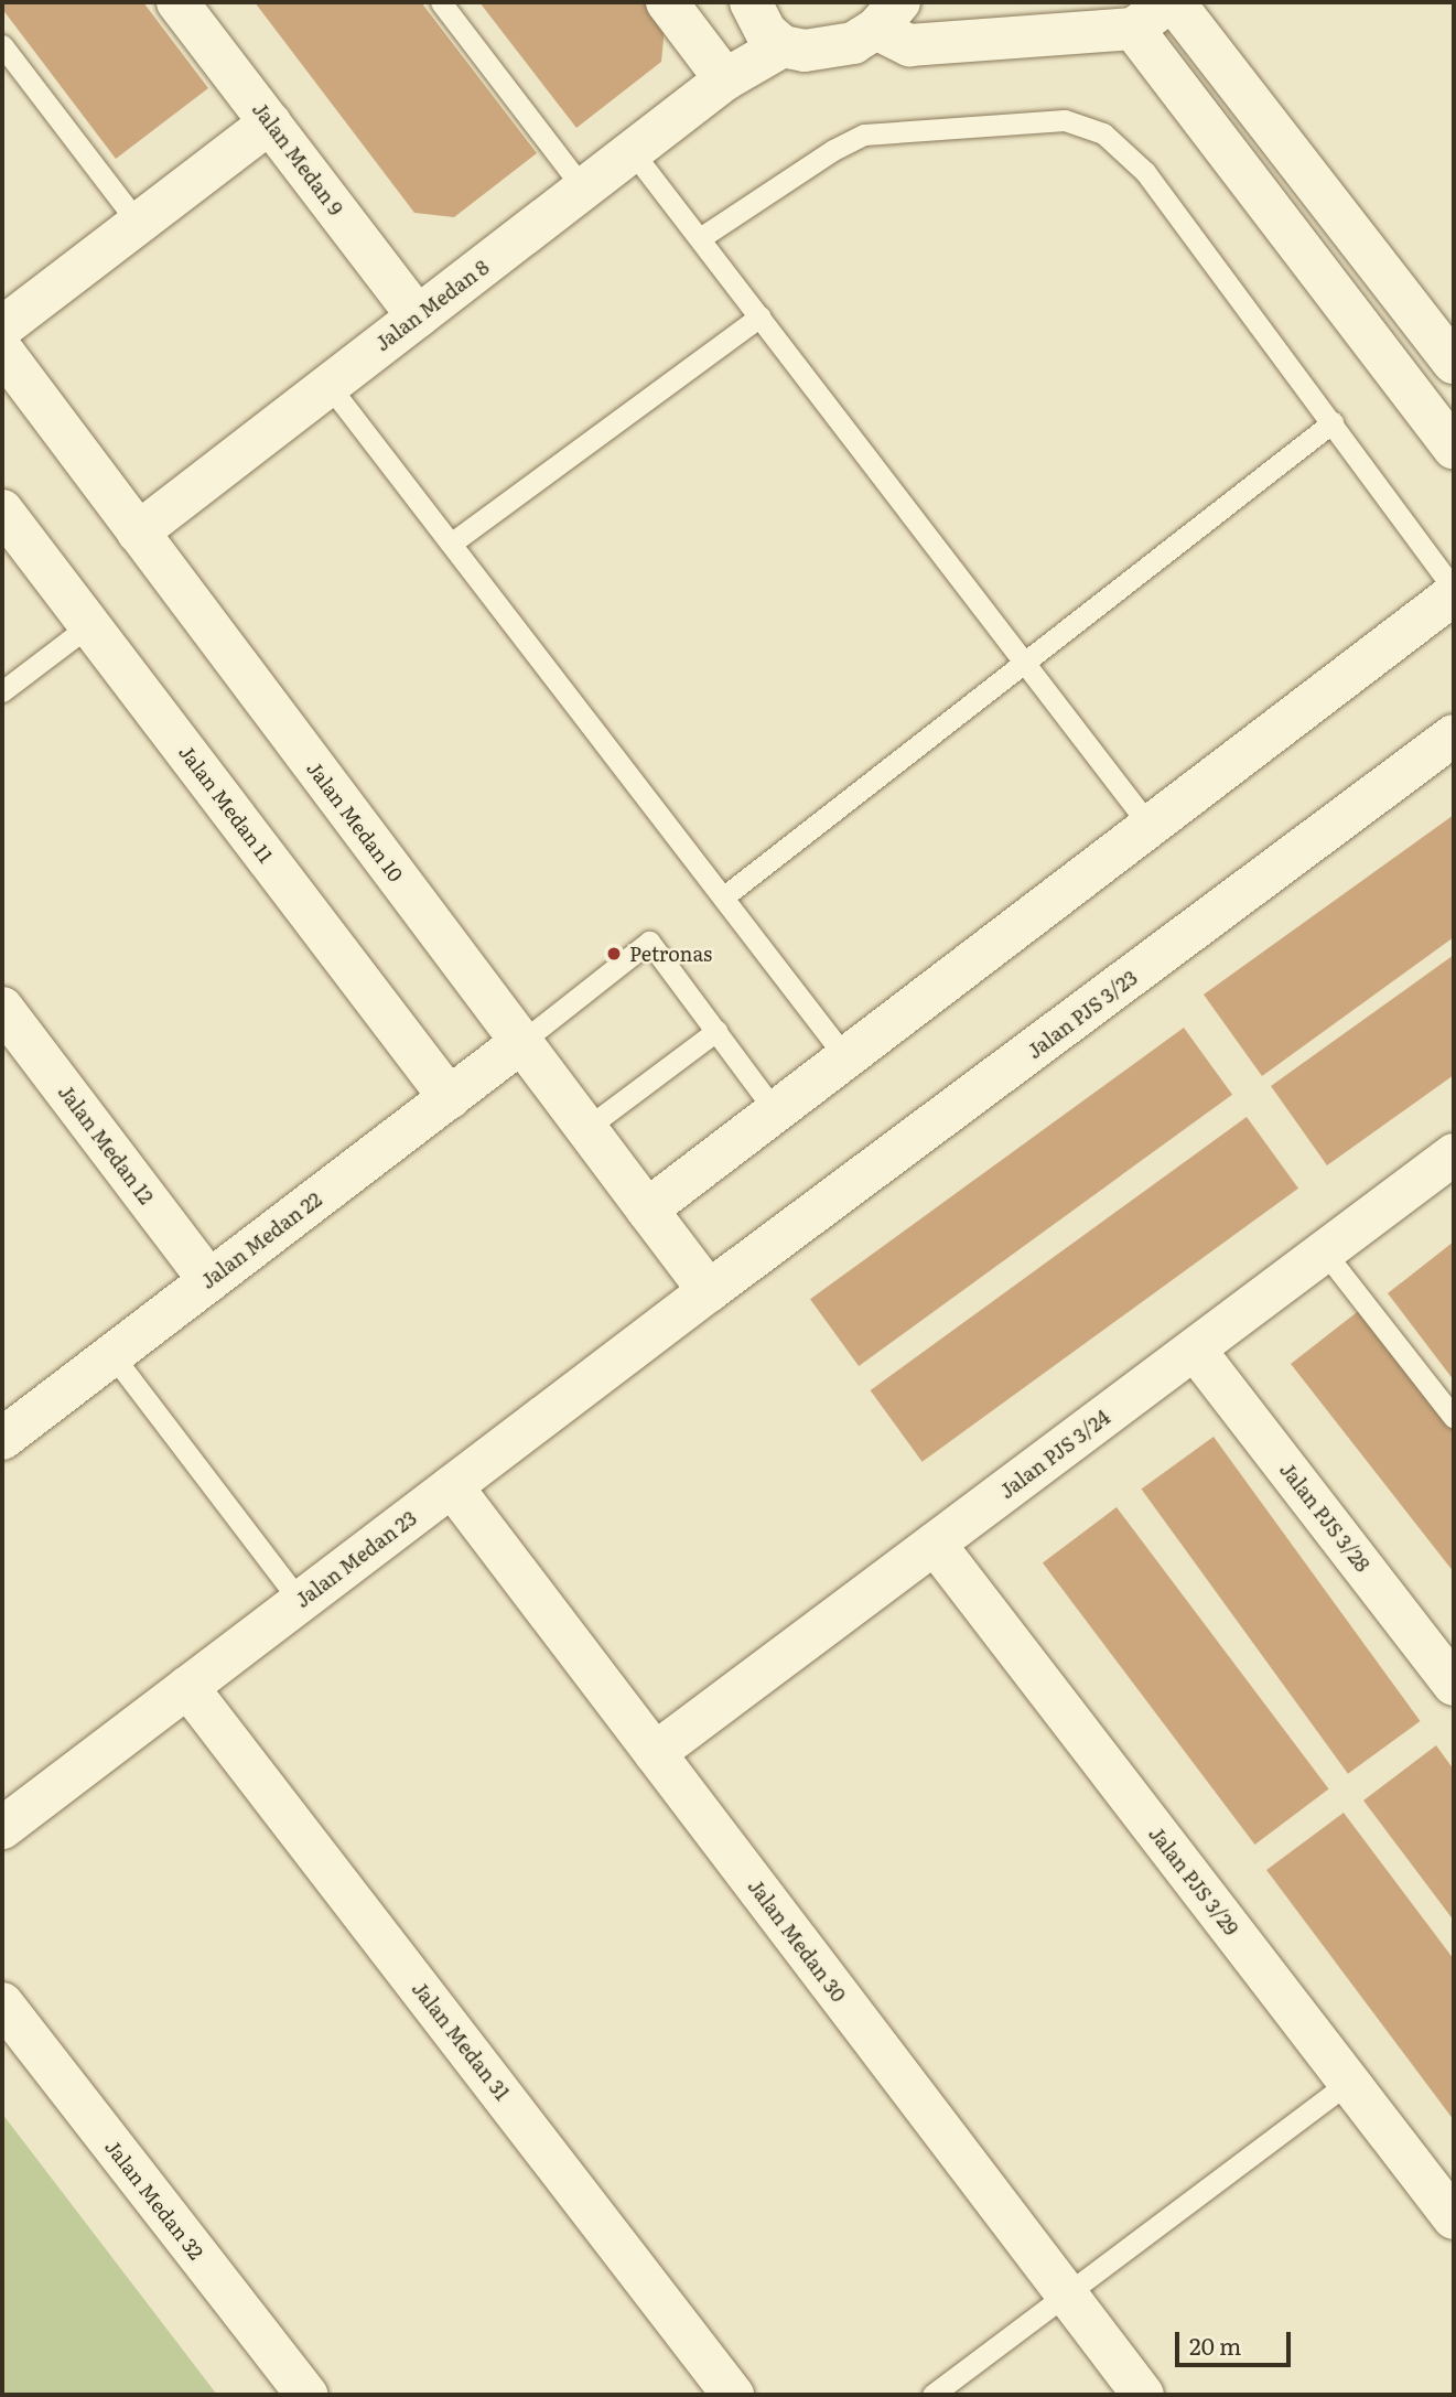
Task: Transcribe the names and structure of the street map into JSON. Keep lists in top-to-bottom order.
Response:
{
  "streets": {
    "street": [
      "Jalan Medan 9",
      "Jalan Medan 8",
      "Jalan Medan 11",
      "Jalan Medan 10",
      "Jalan PJS 3/23",
      "Jalan Medan 12",
      "Jalan Medan 22",
      "Jalan PJS 3/24",
      "Jalan PJS 3/28",
      "Jalan Medan 23",
      "Jalan PJS 3/29",
      "Jalan Medan 30",
      "Jalan Medan 31",
      "Jalan Medan 32"
    ]
  },
  "crossings": [
    ["Jalan Medan 9", "Jalan Medan 8"],
    ["Jalan Medan 8", "Jalan Medan 10"],
    ["Jalan Medan 11", "Jalan Medan 22"],
    ["Jalan Medan 10", "Jalan PJS 3/23"],
    ["Jalan Medan 10", "Jalan Medan 22"],
    ["Jalan Medan 10", "Jalan Medan 23"],
    ["Jalan PJS 3/23", "Jalan Medan 23"],
    ["Jalan Medan 12", "Jalan Medan 22"],
    ["Jalan PJS 3/24", "Jalan PJS 3/28"],
    ["Jalan PJS 3/24", "Jalan PJS 3/29"],
    ["Jalan PJS 3/24", "Jalan Medan 30"],
    ["Jalan Medan 23", "Jalan Medan 30"],
    ["Jalan Medan 23", "Jalan Medan 31"]
  ],
  "places": ["Petronas"],
  "scale_bar": "20 m"
}
